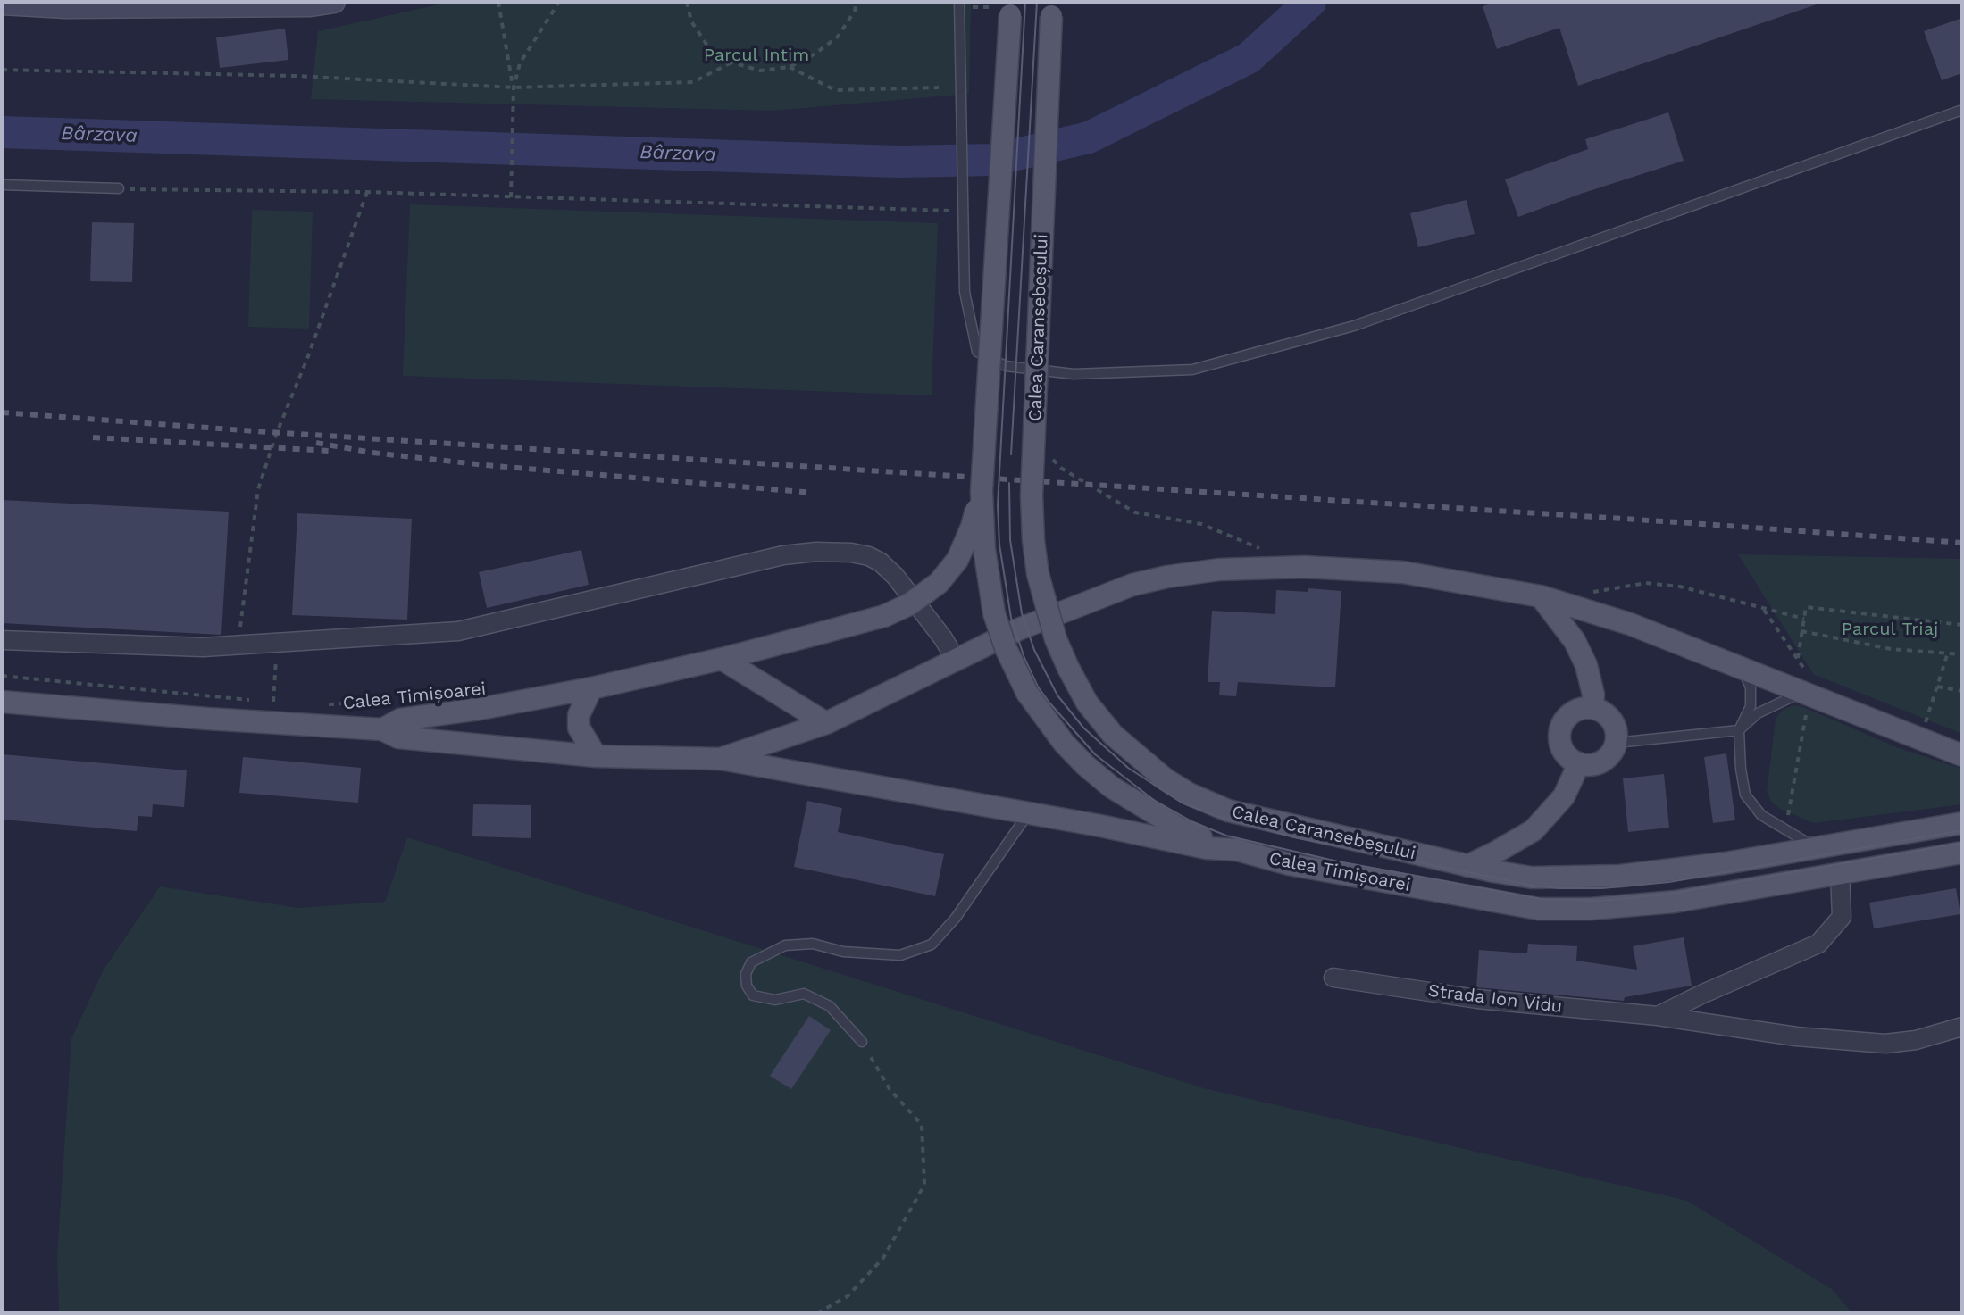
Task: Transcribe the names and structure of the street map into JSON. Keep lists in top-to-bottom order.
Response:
{
  "streets": {
    "main road": ["Calea Caransebeșului", "Calea Timișoarei"],
    "street": ["Strada Ion Vidu"]
  },
  "crossings": [
    ["Calea Caransebeșului", "Calea Timișoarei"]
  ],
  "water": ["Bârzava"],
  "parks": ["Parcul Intim", "Parcul Triaj"]
}
